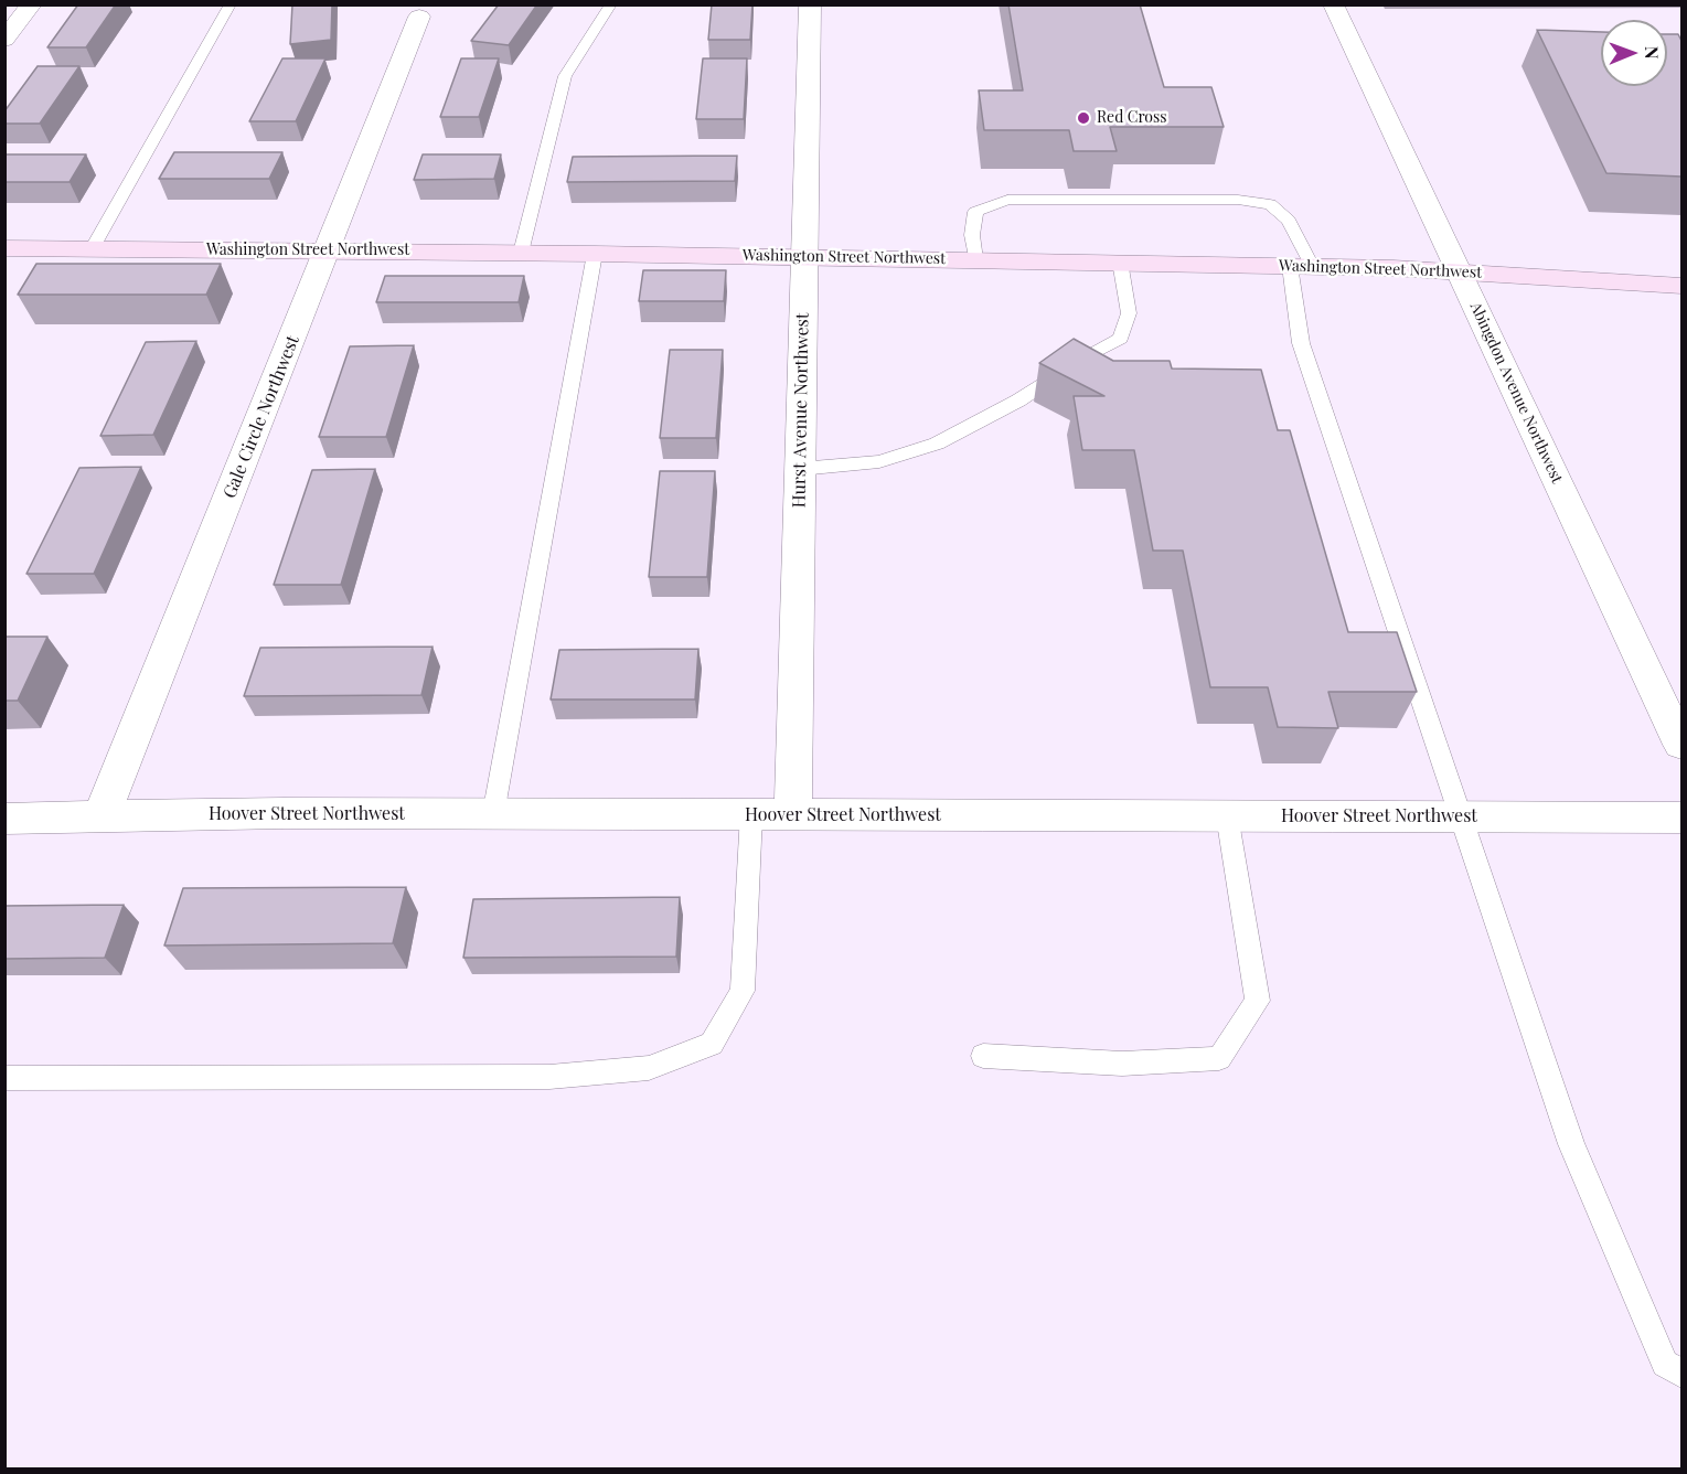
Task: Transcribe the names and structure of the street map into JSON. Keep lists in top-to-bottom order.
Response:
{
  "streets": {
    "main road": ["Washington Street Northwest"],
    "street": [
      "Abingdon Avenue Northwest",
      "Hurst Avenue Northwest",
      "Gale Circle Northwest",
      "Hoover Street Northwest"
    ]
  },
  "crossings": [
    ["Washington Street Northwest", "Abingdon Avenue Northwest"],
    ["Washington Street Northwest", "Hurst Avenue Northwest"],
    ["Washington Street Northwest", "Gale Circle Northwest"],
    ["Hurst Avenue Northwest", "Hoover Street Northwest"],
    ["Gale Circle Northwest", "Hoover Street Northwest"]
  ],
  "places": ["Red Cross"],
  "north": "right"
}
